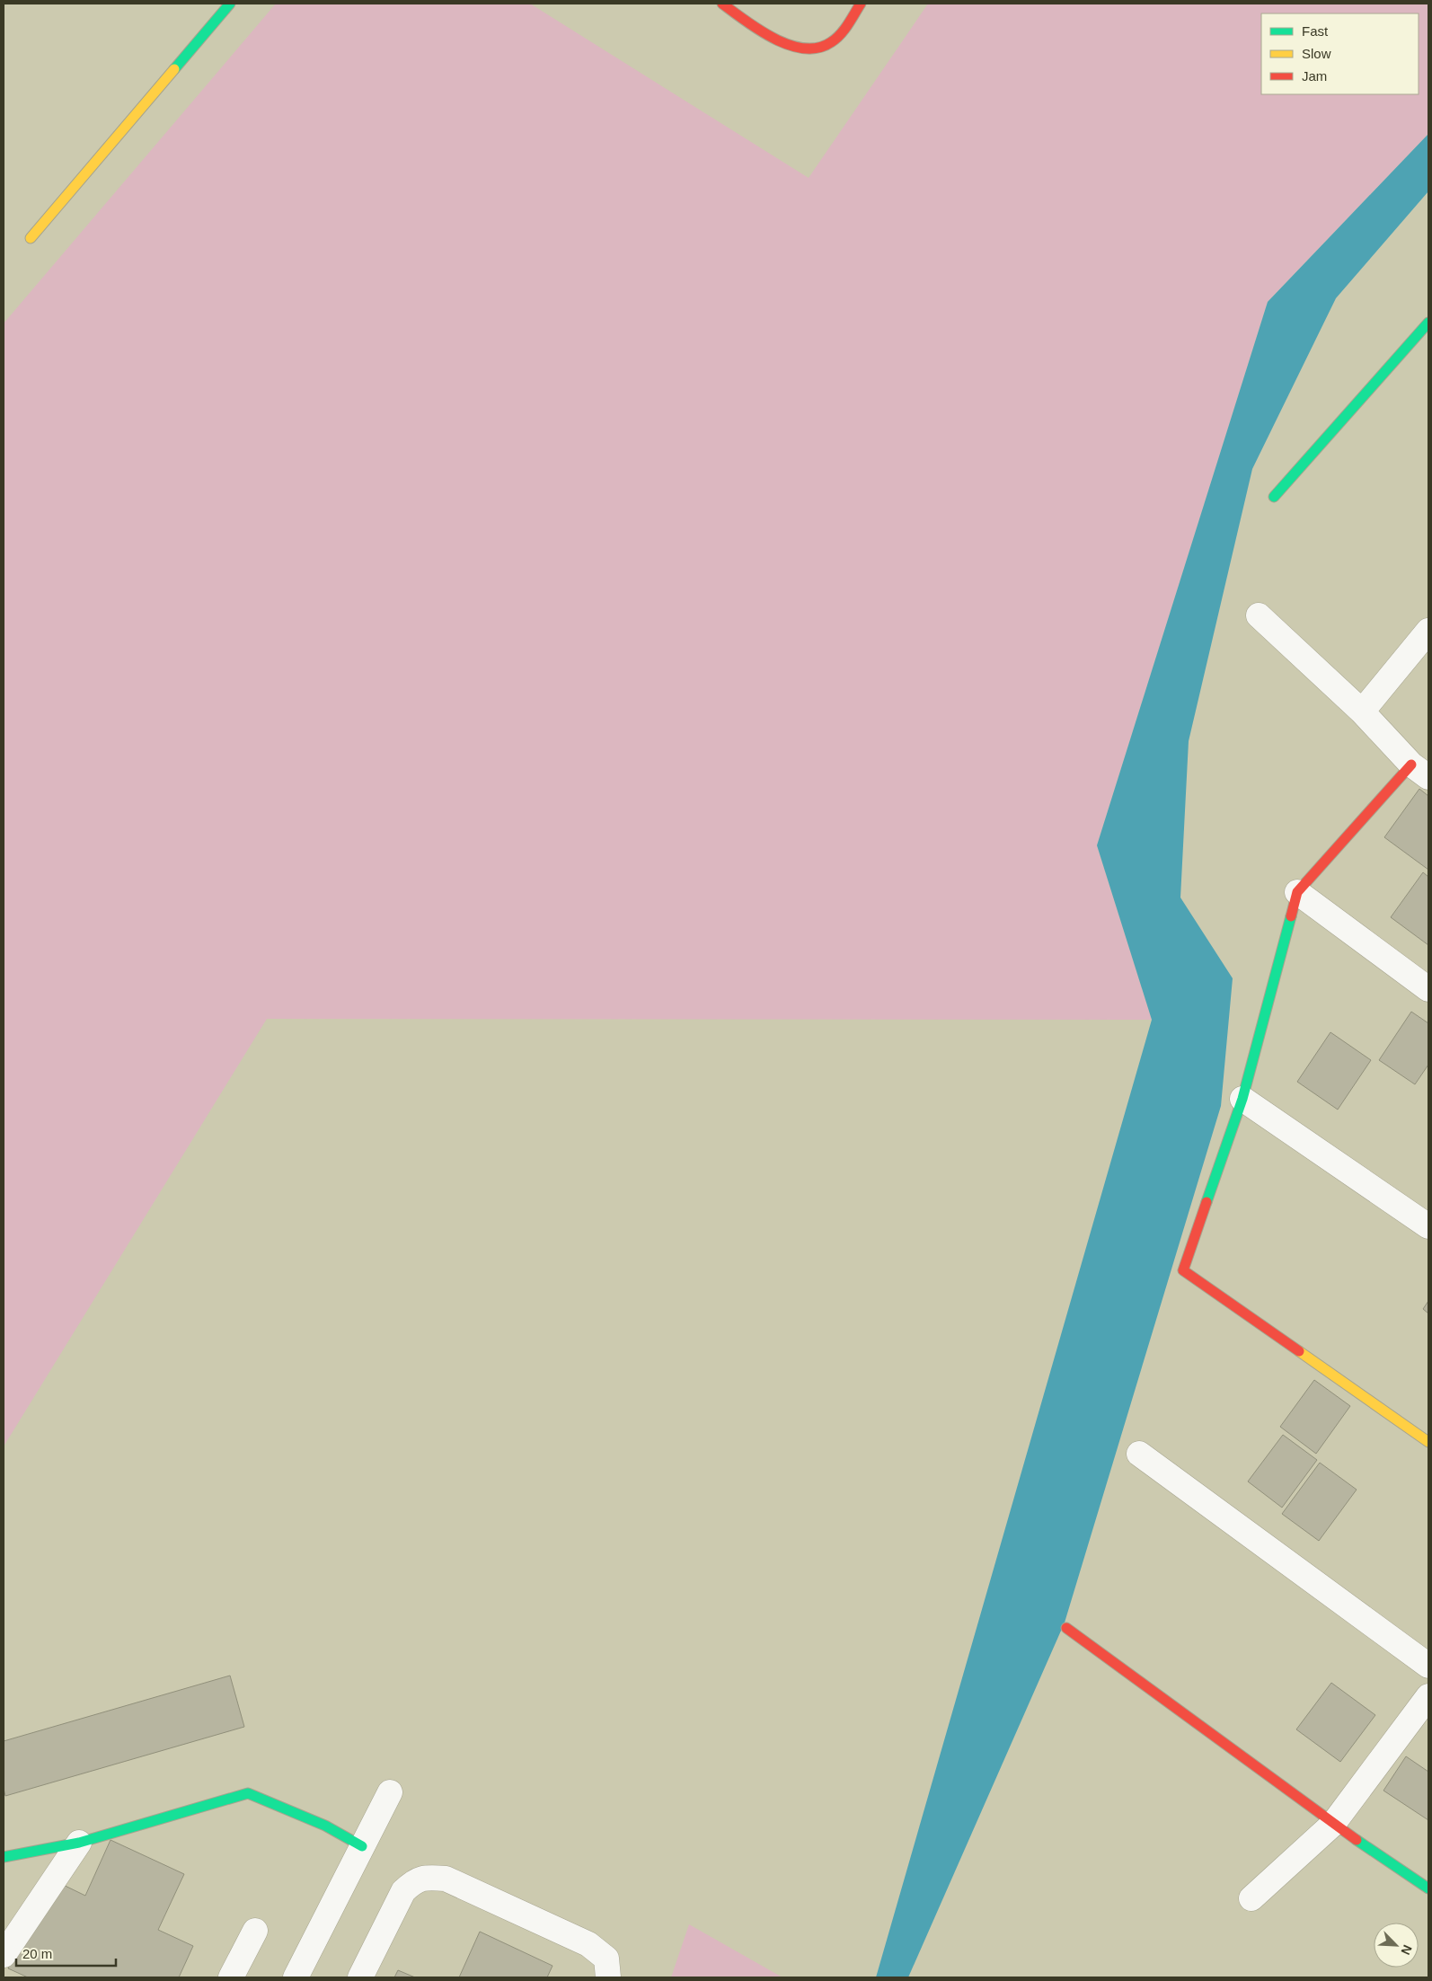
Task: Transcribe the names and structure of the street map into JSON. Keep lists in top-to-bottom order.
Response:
{
  "legend": ["Fast", "Slow", "Jam"],
  "scale_bar": "20 m",
  "north": "bottom right"
}
